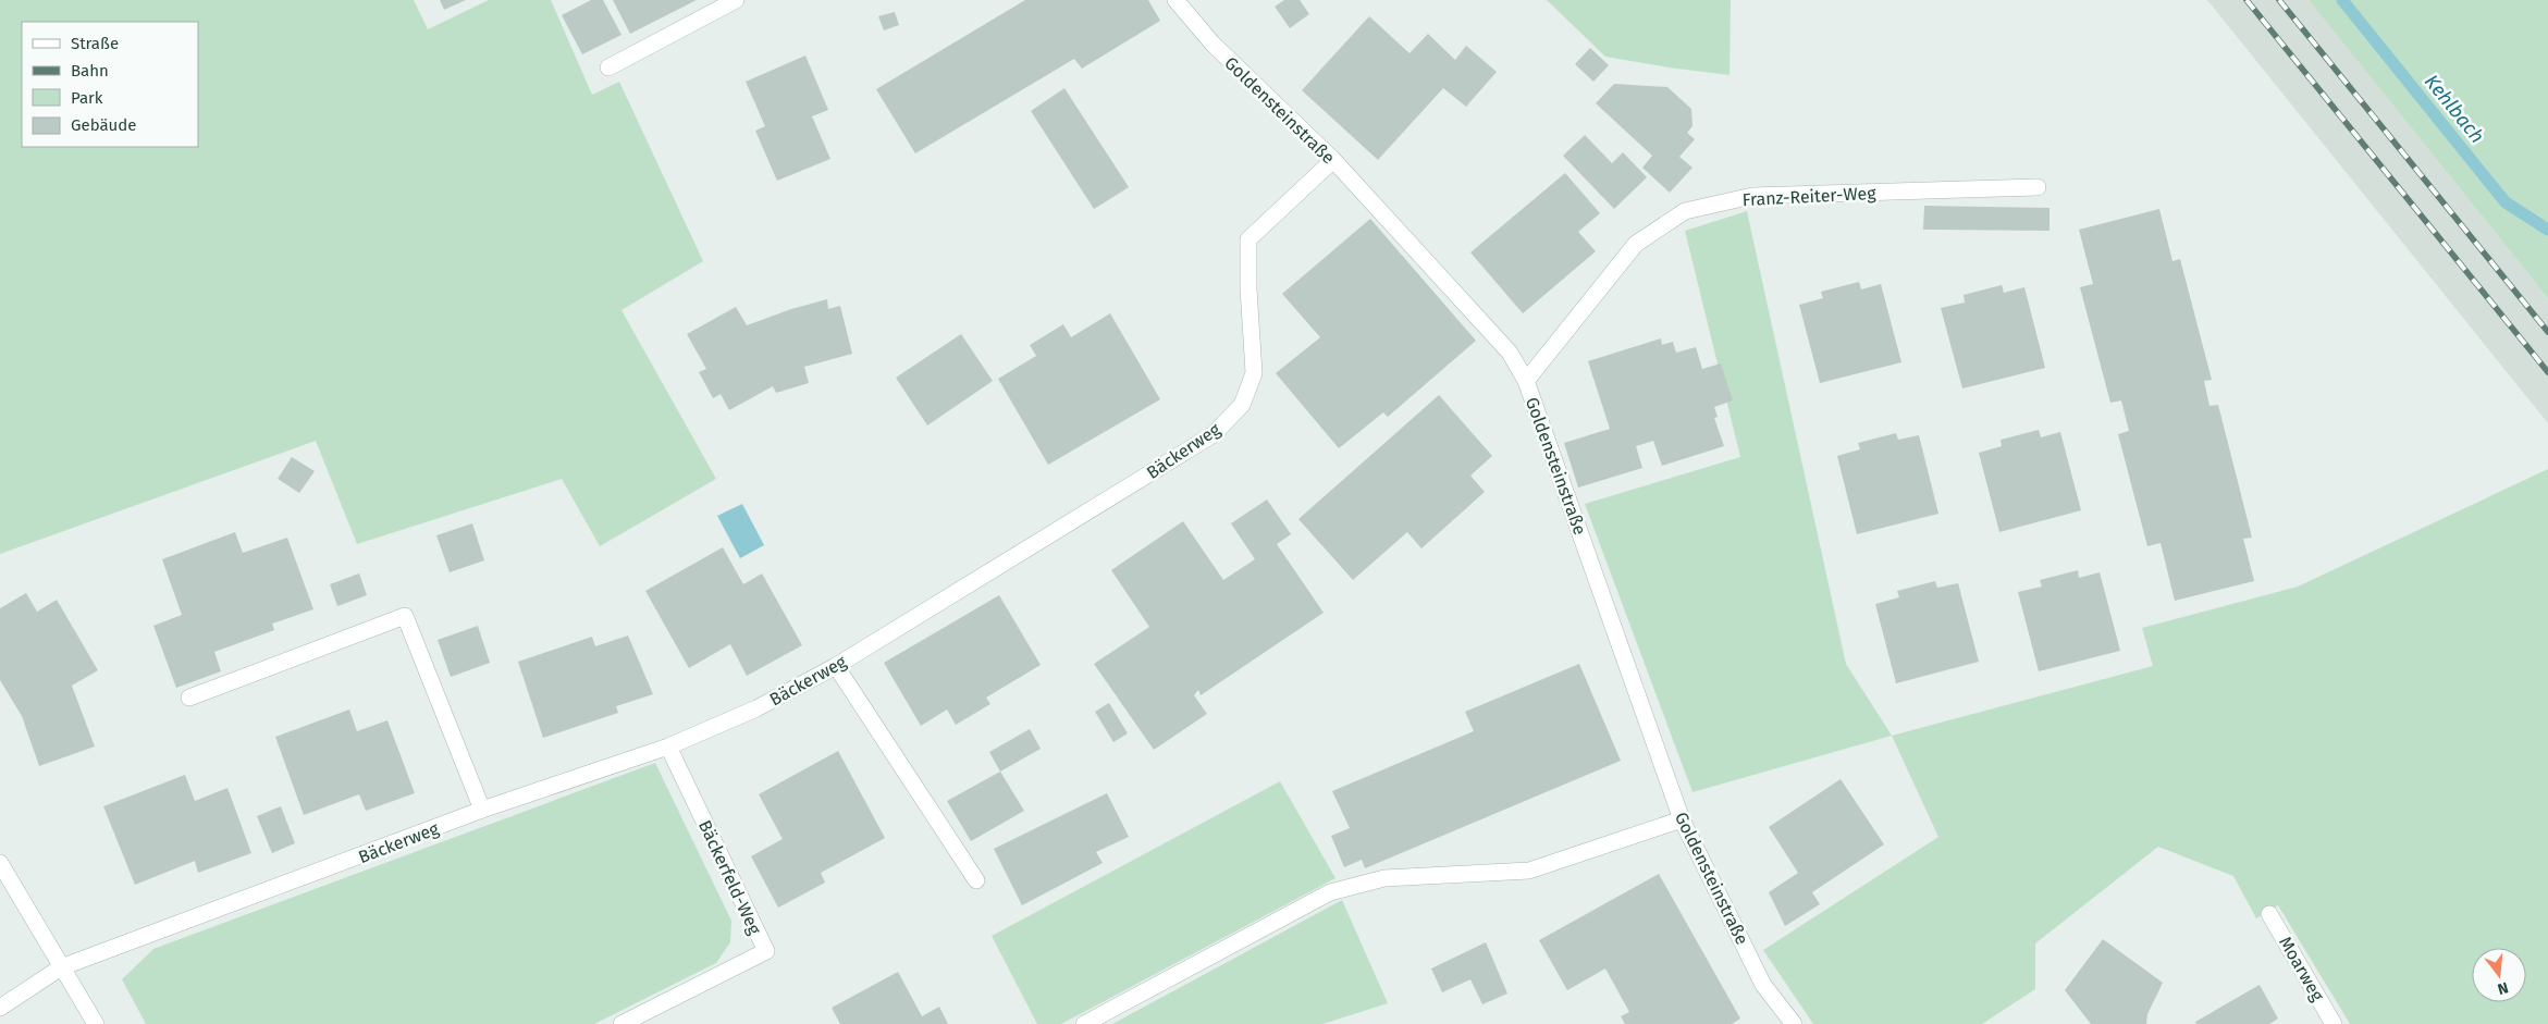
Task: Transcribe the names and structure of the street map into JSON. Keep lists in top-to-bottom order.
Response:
{
  "streets": {
    "street": [
      "Goldensteinstraße",
      "Franz-Reiter-Weg",
      "Bäckerweg",
      "Bäckerfeld-Weg",
      "Moarweg"
    ]
  },
  "crossings": [
    ["Goldensteinstraße", "Franz-Reiter-Weg"],
    ["Goldensteinstraße", "Bäckerweg"],
    ["Bäckerweg", "Bäckerfeld-Weg"]
  ],
  "water": ["Kehlbach"],
  "legend": [
    "Straße",
    "Bahn",
    "Park",
    "Gebäude"
  ],
  "north": "bottom"
}
